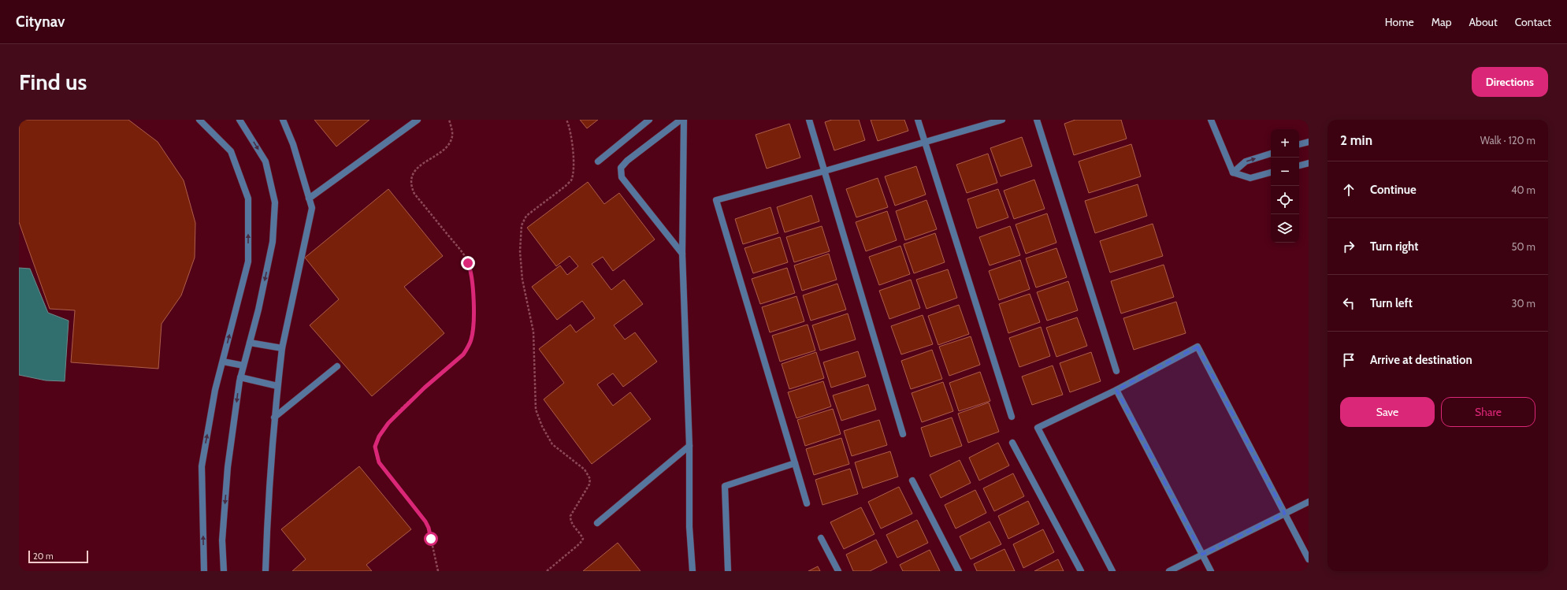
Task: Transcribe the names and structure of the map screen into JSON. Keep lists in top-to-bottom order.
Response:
{
  "scale_bar": "20 m",
  "page": {
    "header": "Citynav",
    "nav": [
      "Home",
      "Map",
      "About",
      "Contact"
    ],
    "buttons": [
      "Directions",
      ["Save", "Share"]
    ],
    "title": "Find us",
    "heading": ["2 min", "Walk · 120 m"],
    "map_buttons": ["+", "−"],
    "list": [
      ["Continue", "40 m"],
      ["Turn right", "50 m"],
      ["Turn left", "30 m"],
      "Arrive at destination"
    ],
    "scale": "20 m"
  }
}
